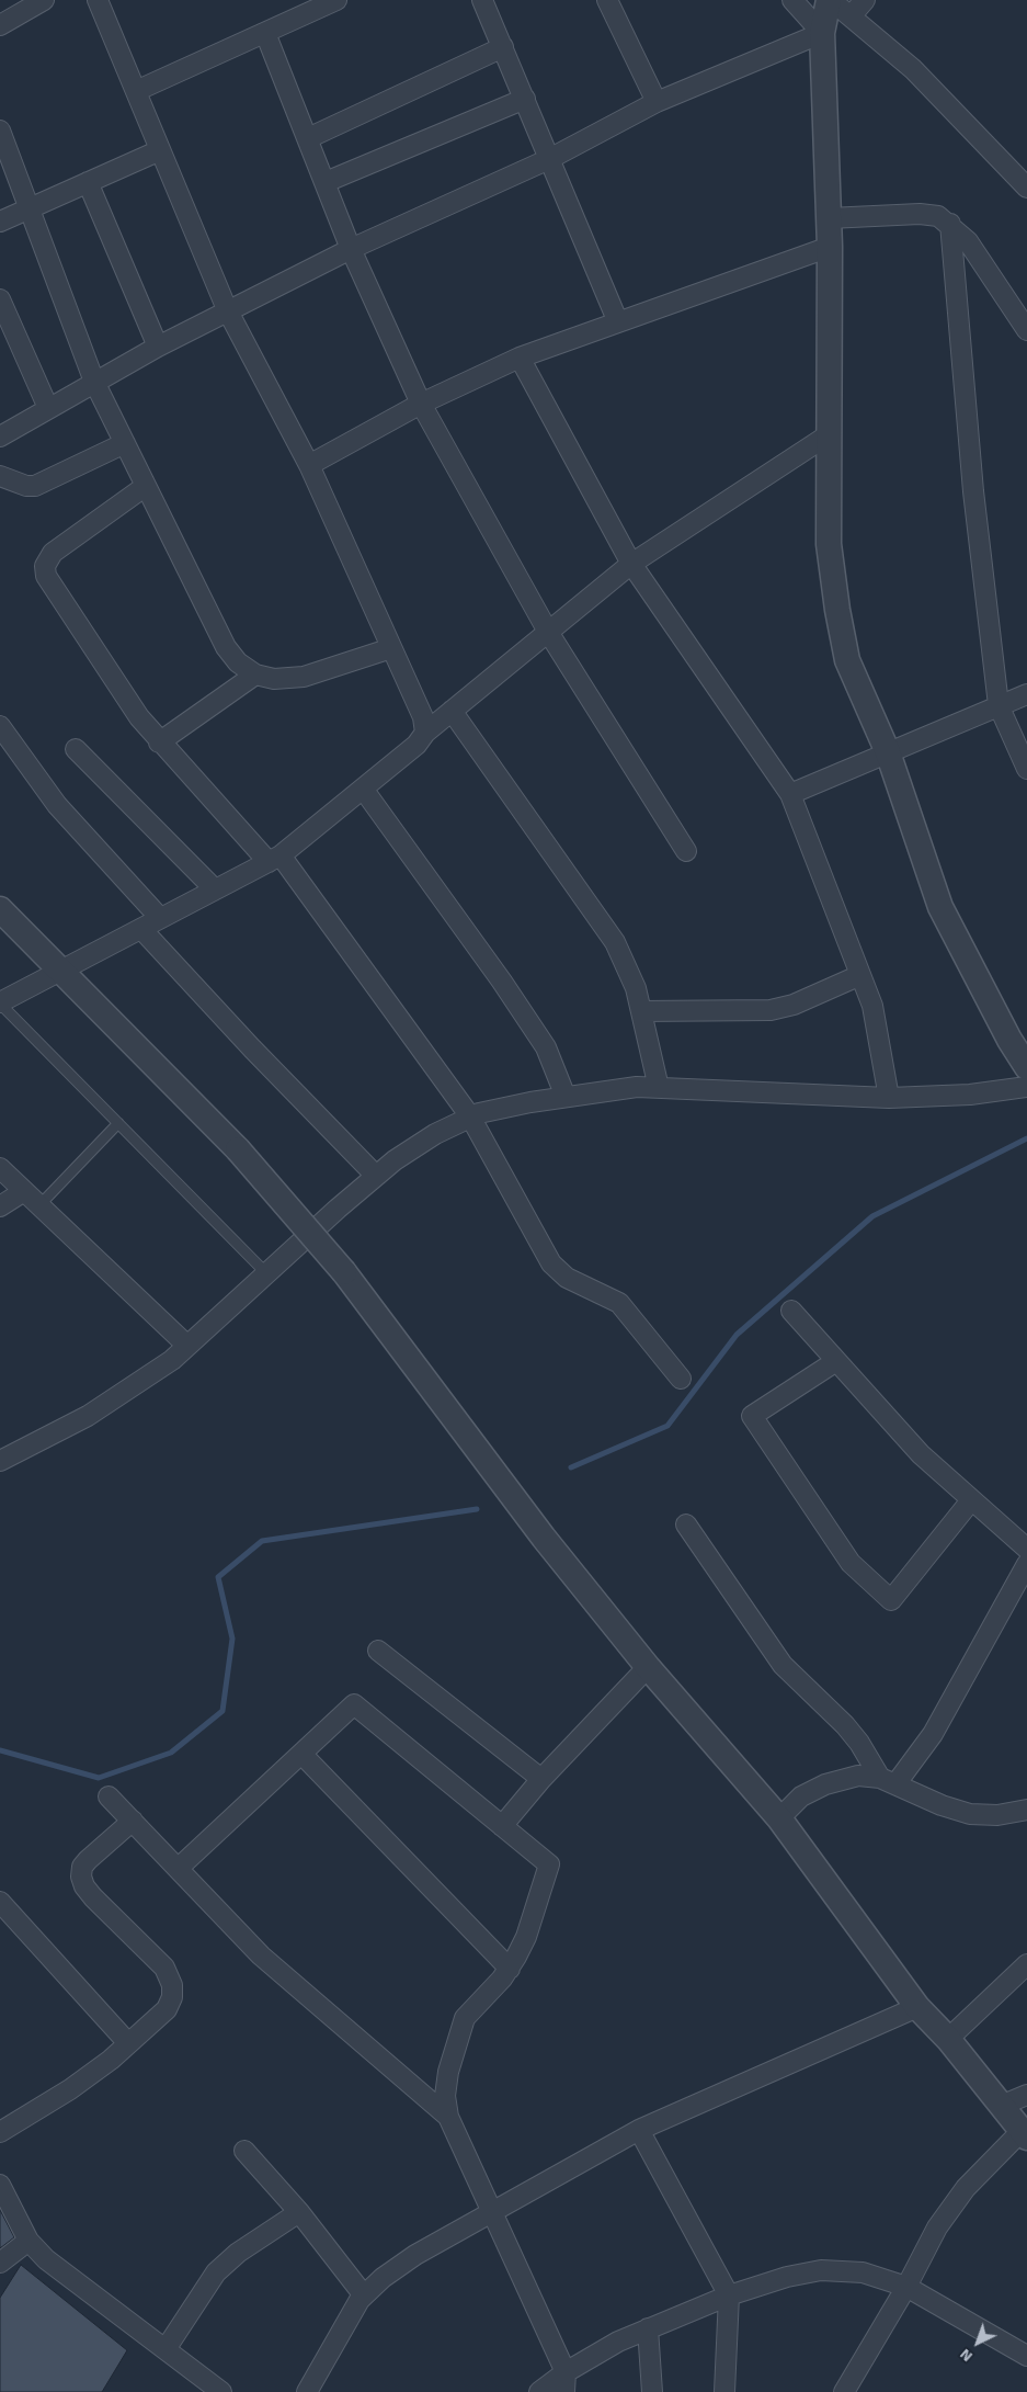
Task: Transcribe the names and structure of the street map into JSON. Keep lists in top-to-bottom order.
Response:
{
  "north": "bottom left"
}
